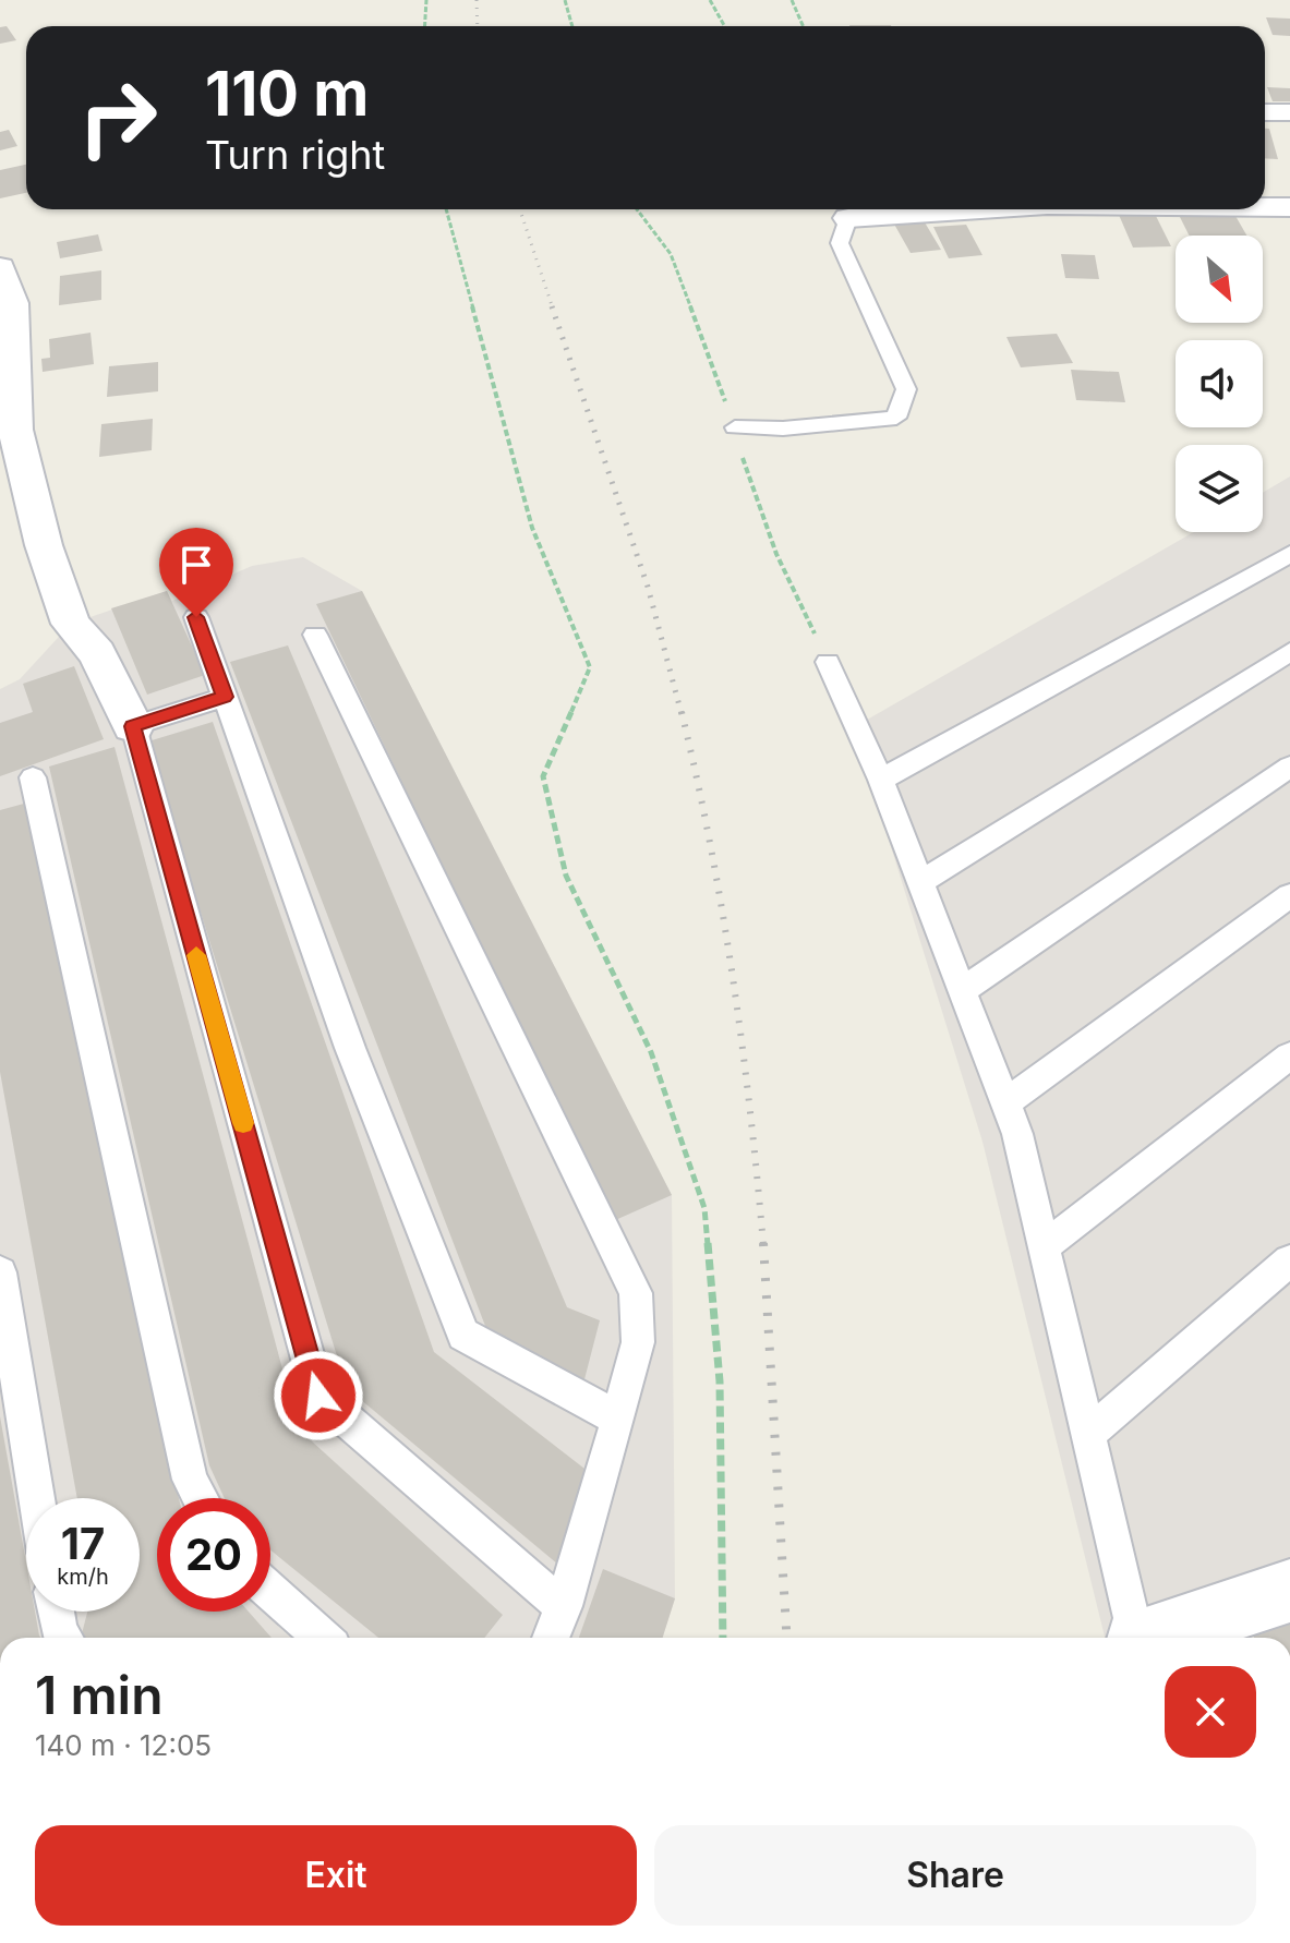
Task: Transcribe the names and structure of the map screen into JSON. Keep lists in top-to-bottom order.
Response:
{
  "north": "bottom right",
  "page": {
    "turn": ["110 m", "Turn right"],
    "speed": "17 km/h",
    "limit": "20",
    "heading": ["1 min", "140 m · 12:05"],
    "buttons": ["Exit", "Share"]
  }
}
